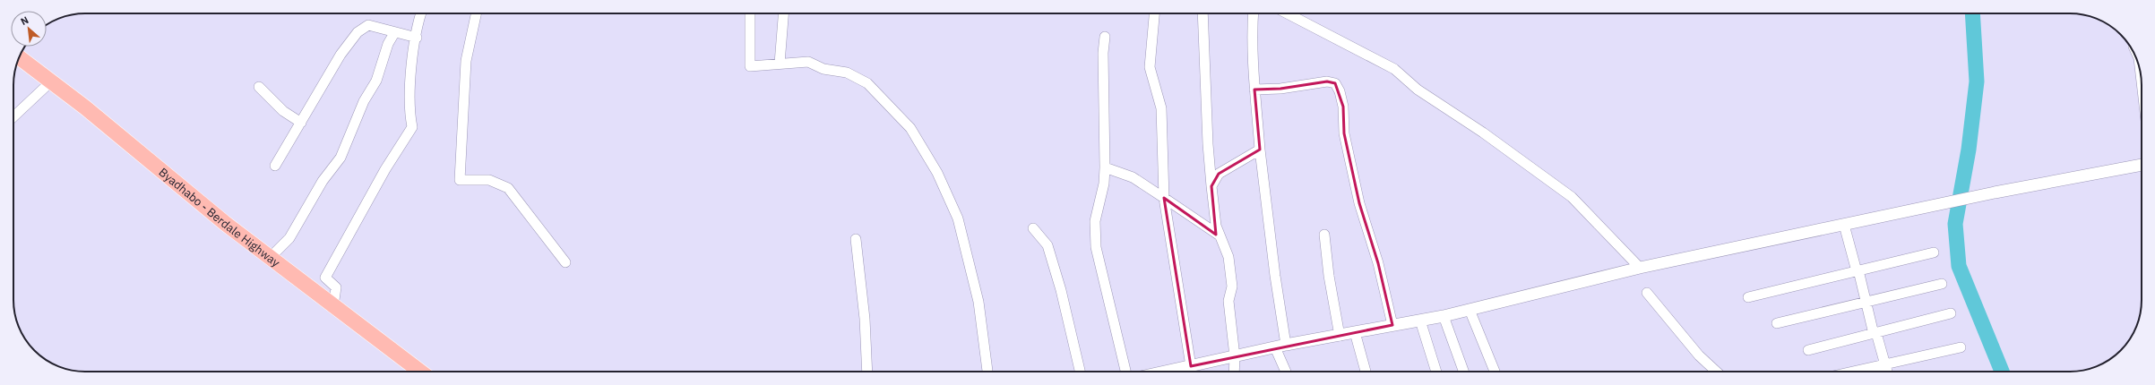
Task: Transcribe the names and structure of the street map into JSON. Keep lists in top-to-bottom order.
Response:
{
  "streets": {
    "main road": ["Byadhabo - Berdale Highway"]
  },
  "north": "top left"
}
